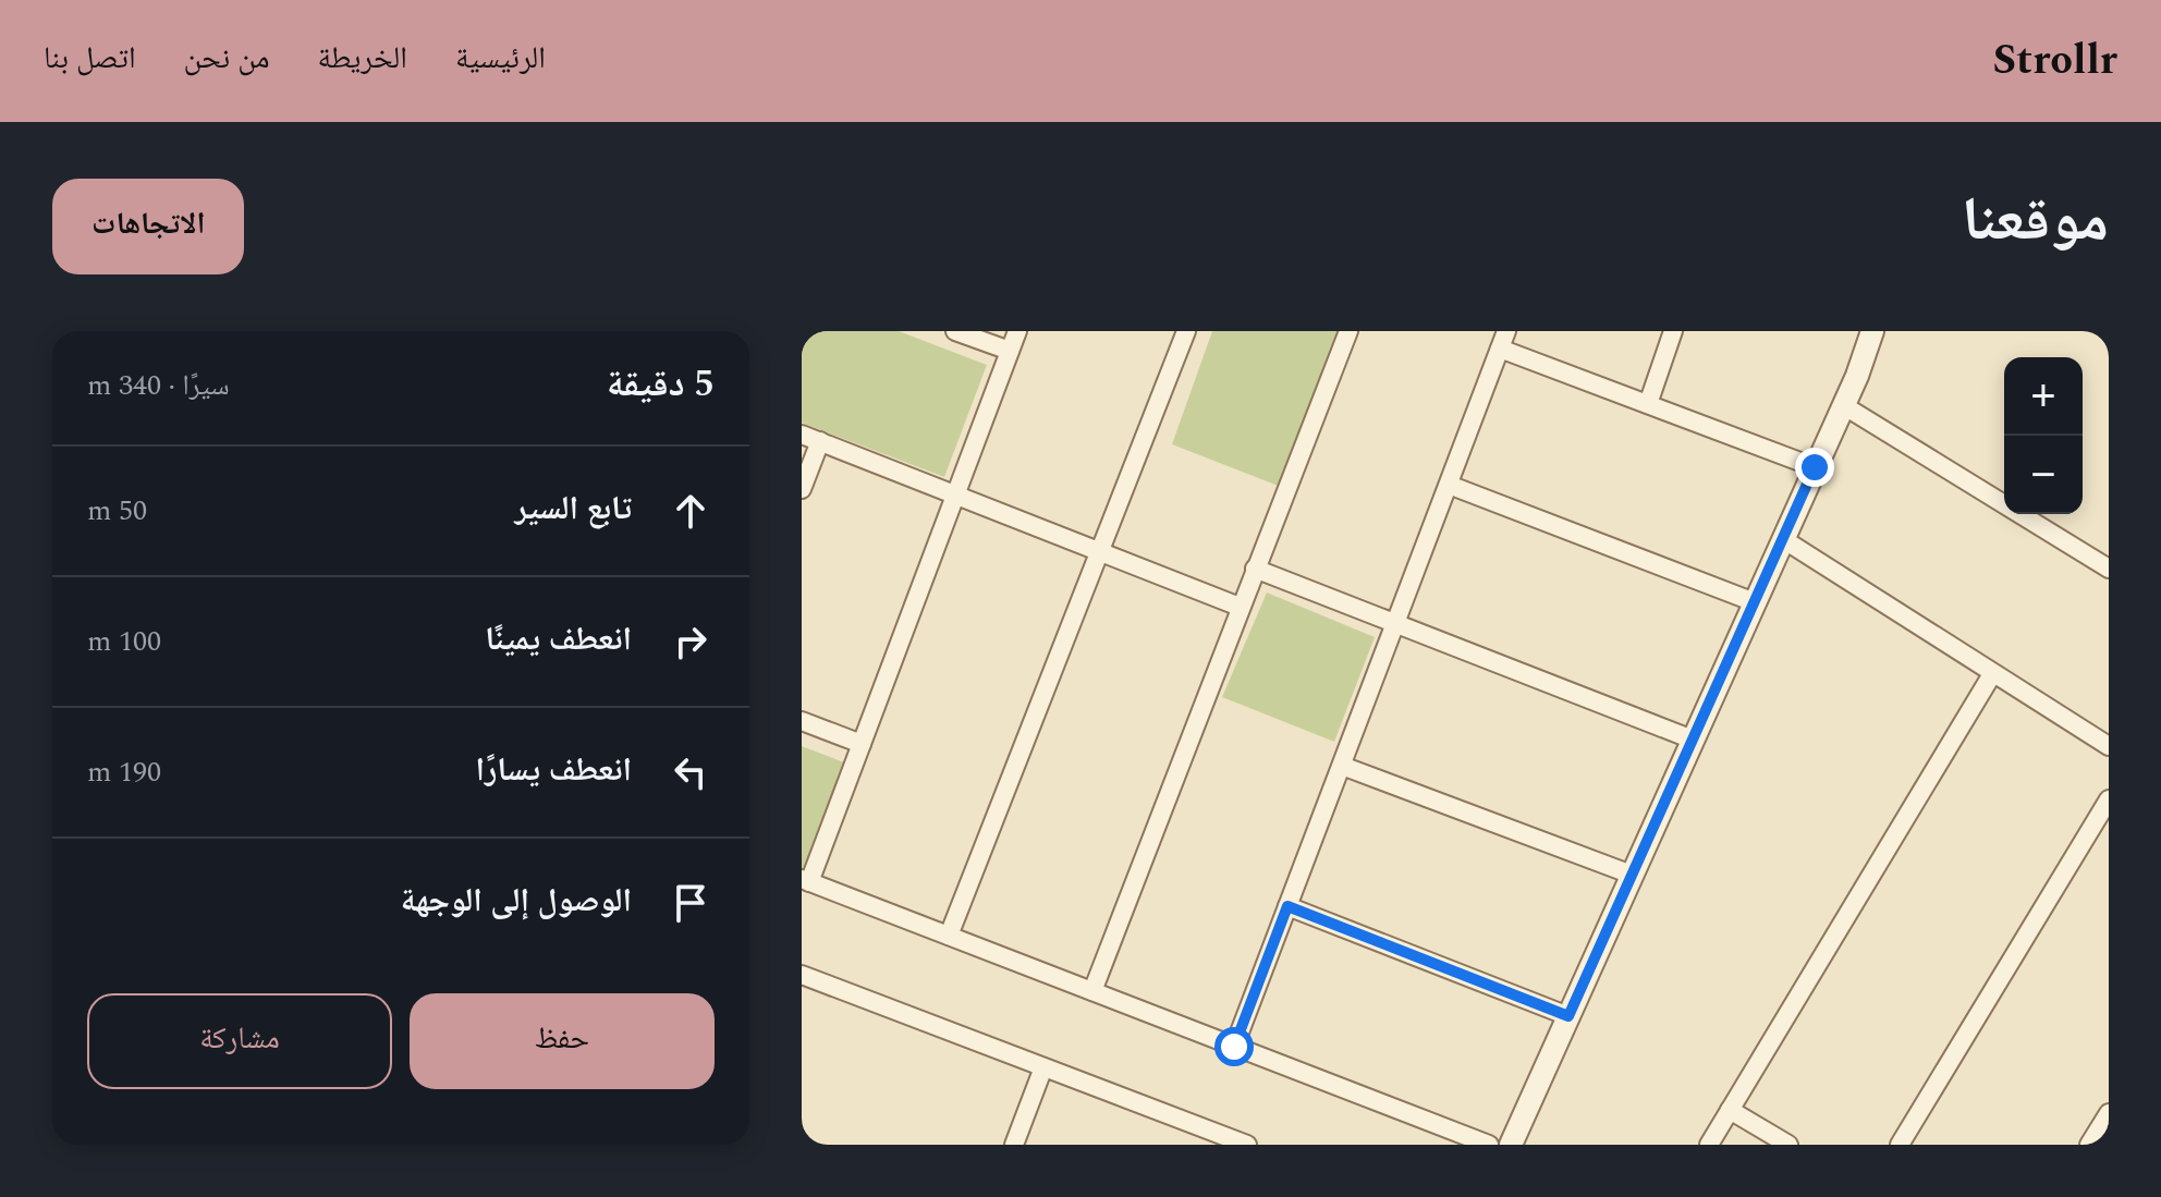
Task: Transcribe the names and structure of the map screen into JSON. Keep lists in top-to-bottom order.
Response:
{
  "page": {
    "header": "Strollr",
    "nav": [
      "الرئيسية",
      "الخريطة",
      "من نحن",
      "اتصل بنا"
    ],
    "title": "موقعنا",
    "buttons": [
      "الاتجاهات",
      ["حفظ", "مشاركة"]
    ],
    "heading": ["5 دقيقة", "سيرًا · 340 m"],
    "map_buttons": ["+", "−"],
    "list": [
      ["تابع السير", "50 m"],
      ["انعطف يمينًا", "100 m"],
      ["انعطف يسارًا", "190 m"],
      "الوصول إلى الوجهة"
    ]
  }
}
